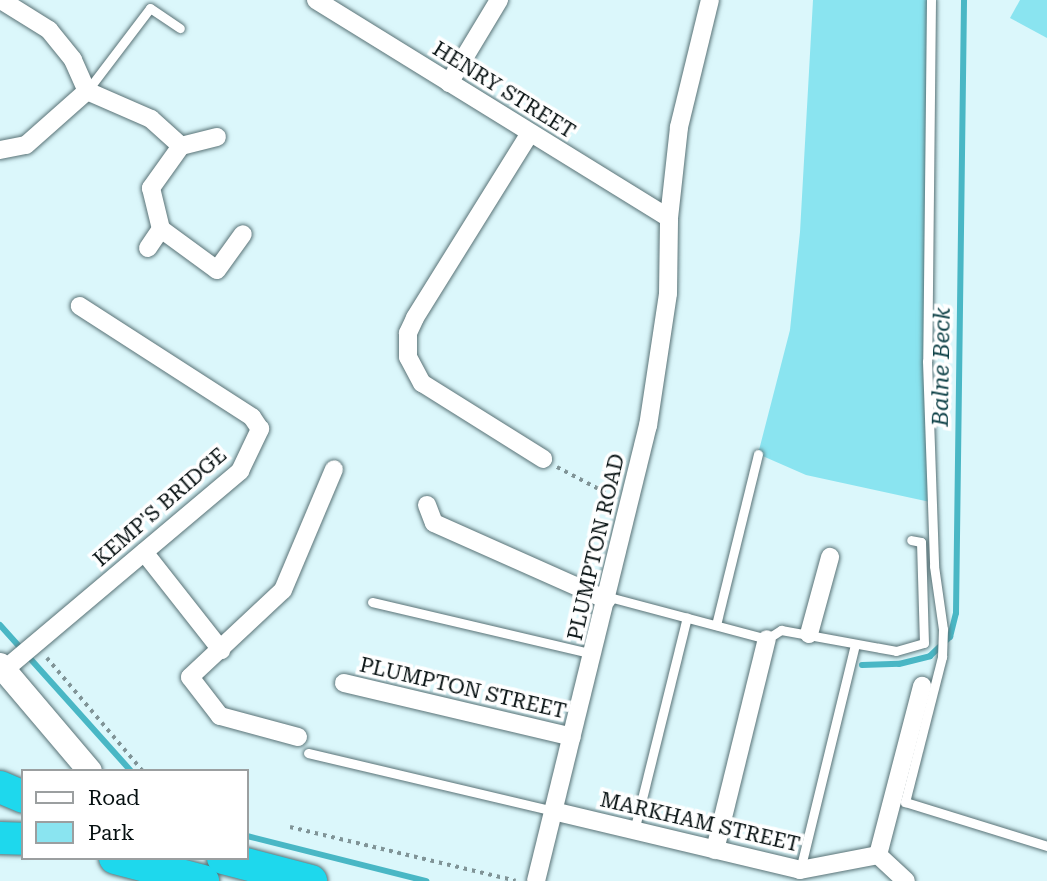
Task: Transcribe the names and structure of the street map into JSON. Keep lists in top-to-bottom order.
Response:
{
  "streets": {
    "street": [
      "HENRY STREET",
      "KEMP'S BRIDGE",
      "PLUMPTON ROAD",
      "PLUMPTON STREET",
      "MARKHAM STREET"
    ]
  },
  "crossings": [
    ["HENRY STREET", "PLUMPTON ROAD"],
    ["PLUMPTON ROAD", "PLUMPTON STREET"],
    ["PLUMPTON ROAD", "MARKHAM STREET"]
  ],
  "water": ["Balne Beck"],
  "legend": ["Road", "Park"]
}
